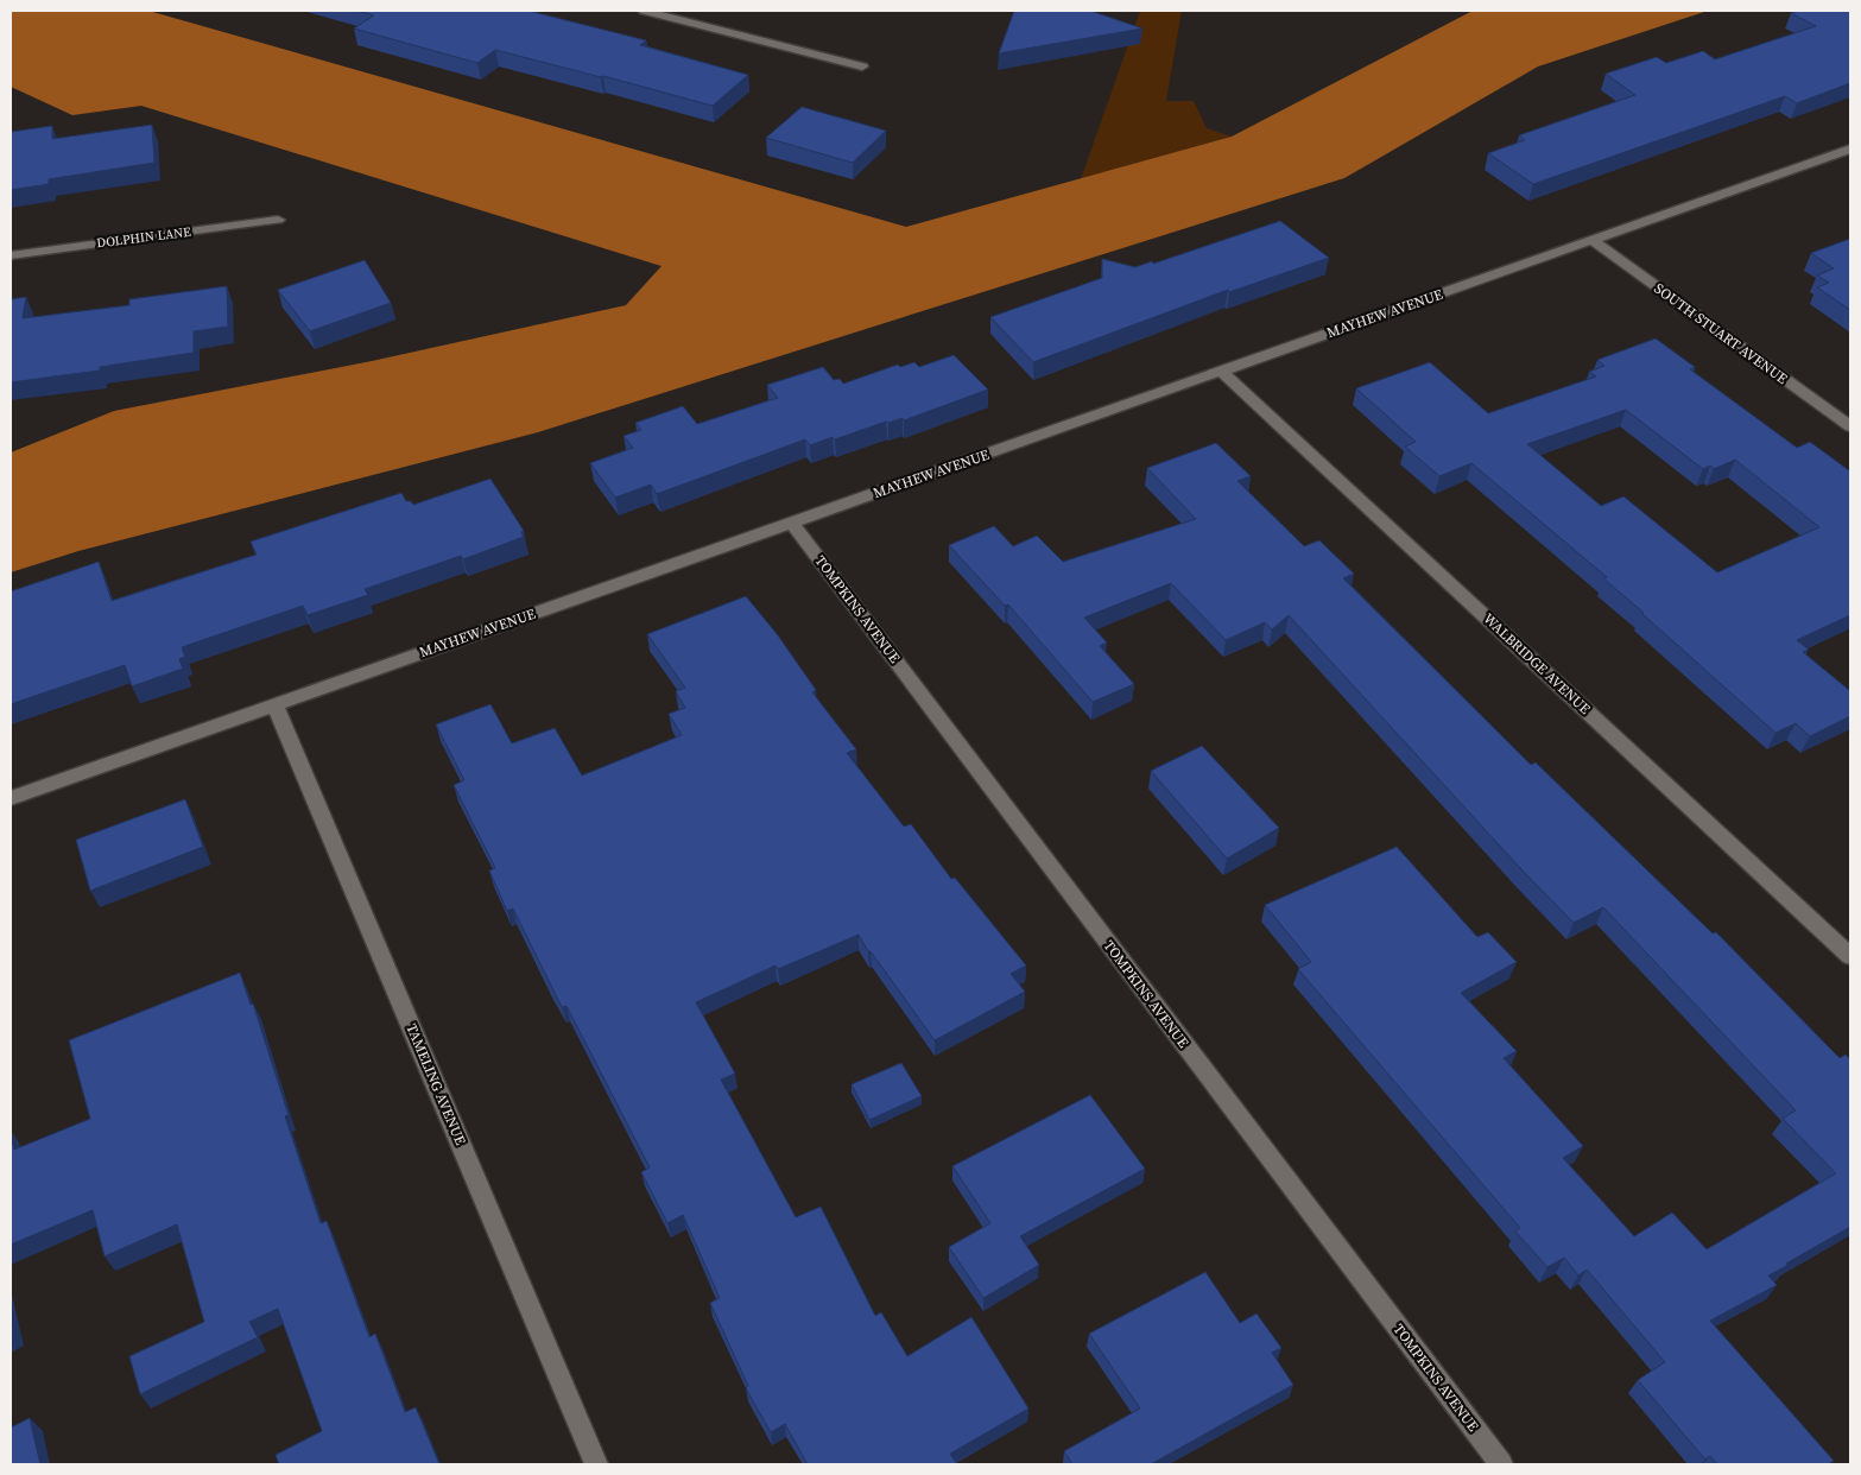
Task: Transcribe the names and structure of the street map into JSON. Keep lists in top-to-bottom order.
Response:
{
  "streets": {
    "street": [
      "DOLPHIN LANE",
      "MAYHEW AVENUE",
      "SOUTH STUART AVENUE",
      "TOMPKINS AVENUE",
      "WALBRIDGE AVENUE",
      "TAMELING AVENUE"
    ]
  },
  "crossings": [
    ["MAYHEW AVENUE", "SOUTH STUART AVENUE"],
    ["MAYHEW AVENUE", "TOMPKINS AVENUE"],
    ["MAYHEW AVENUE", "WALBRIDGE AVENUE"],
    ["MAYHEW AVENUE", "TAMELING AVENUE"]
  ]
}
